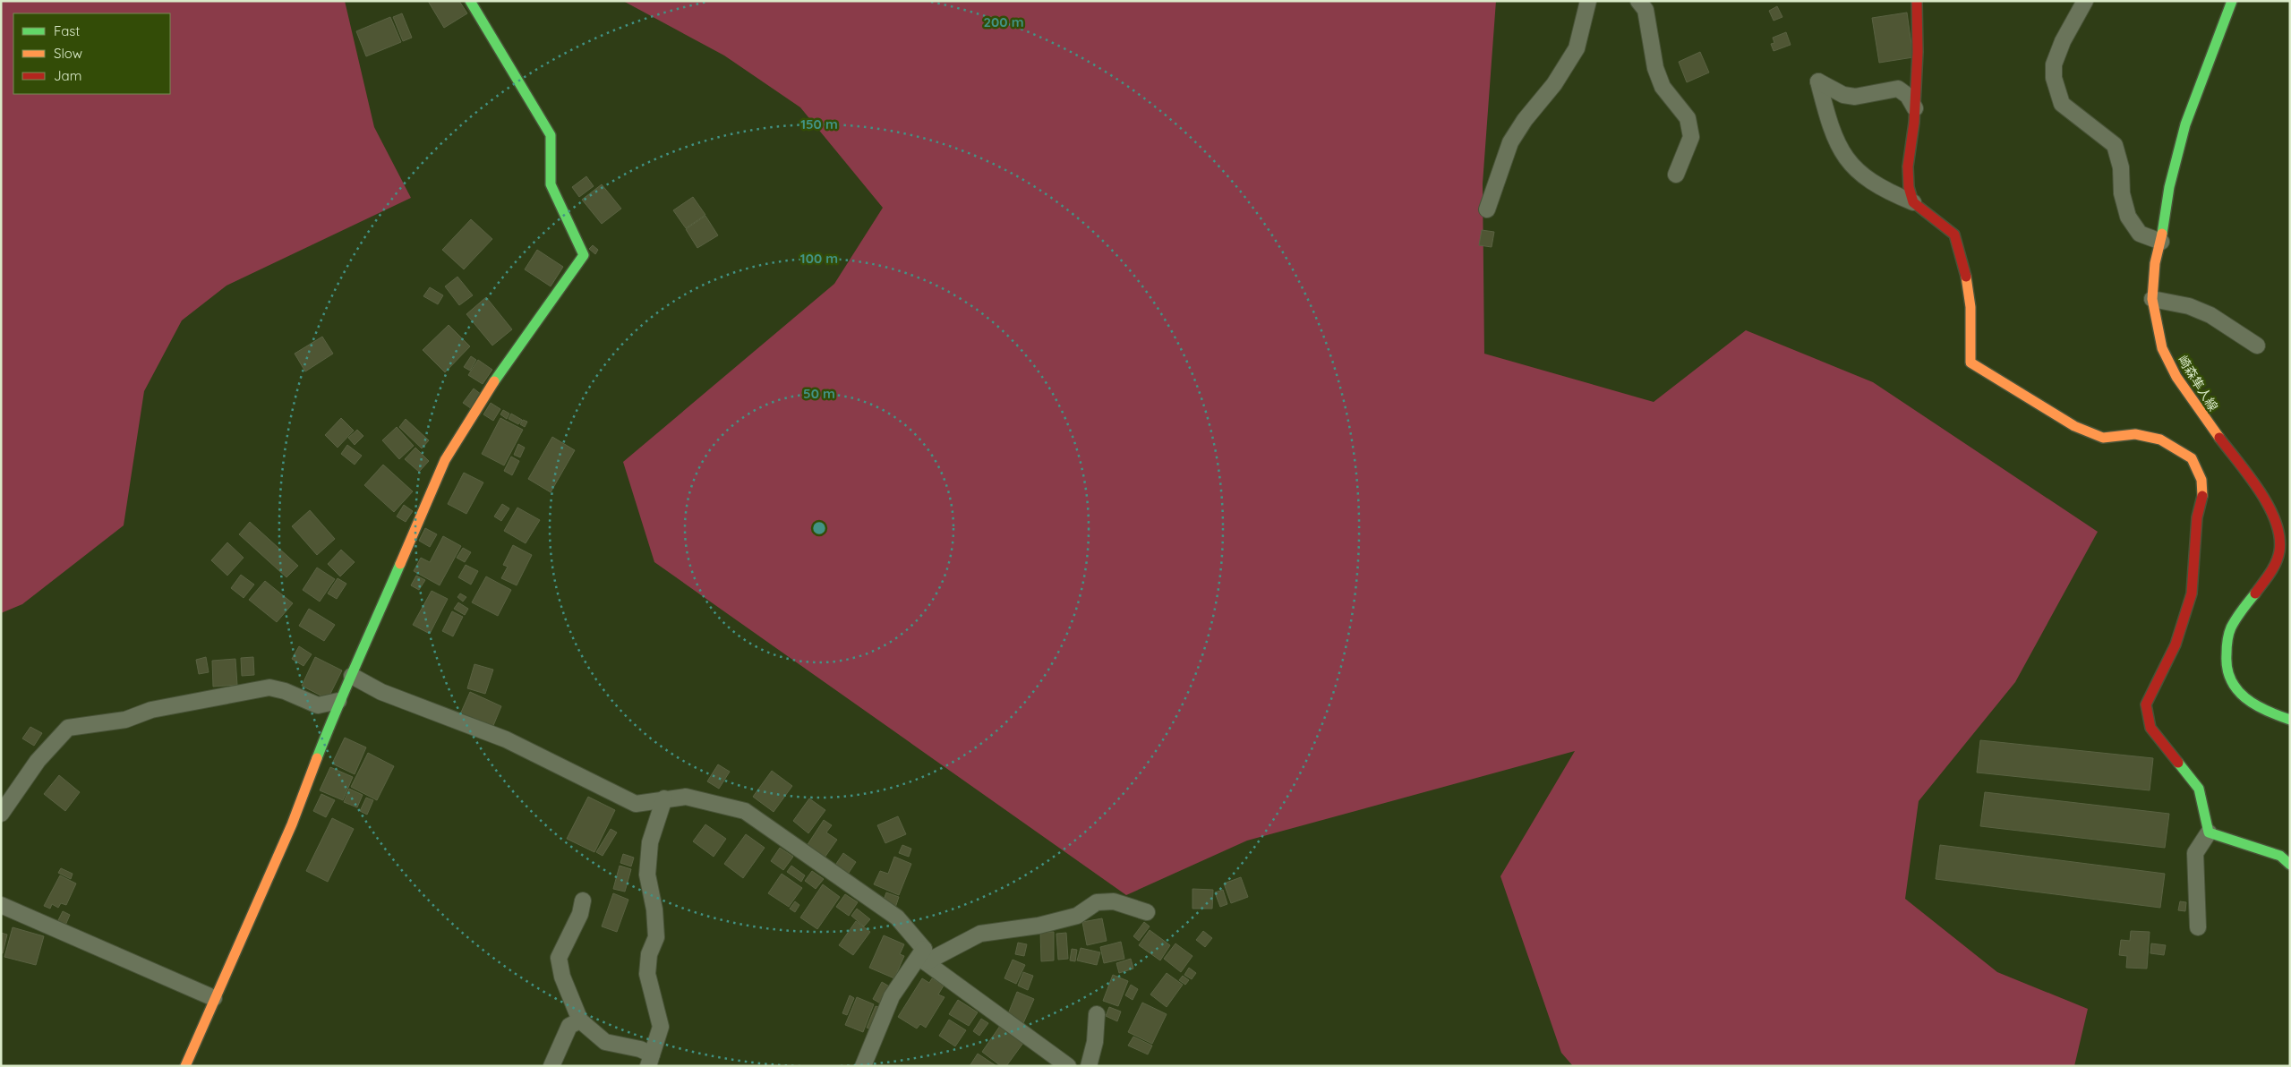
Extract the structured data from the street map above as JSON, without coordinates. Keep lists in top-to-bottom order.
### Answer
{
  "streets": {
    "street": ["崎森隼人線"]
  },
  "legend": ["Fast", "Slow", "Jam"],
  "rings": [
    "200 m",
    "150 m",
    "100 m",
    "50 m"
  ]
}
